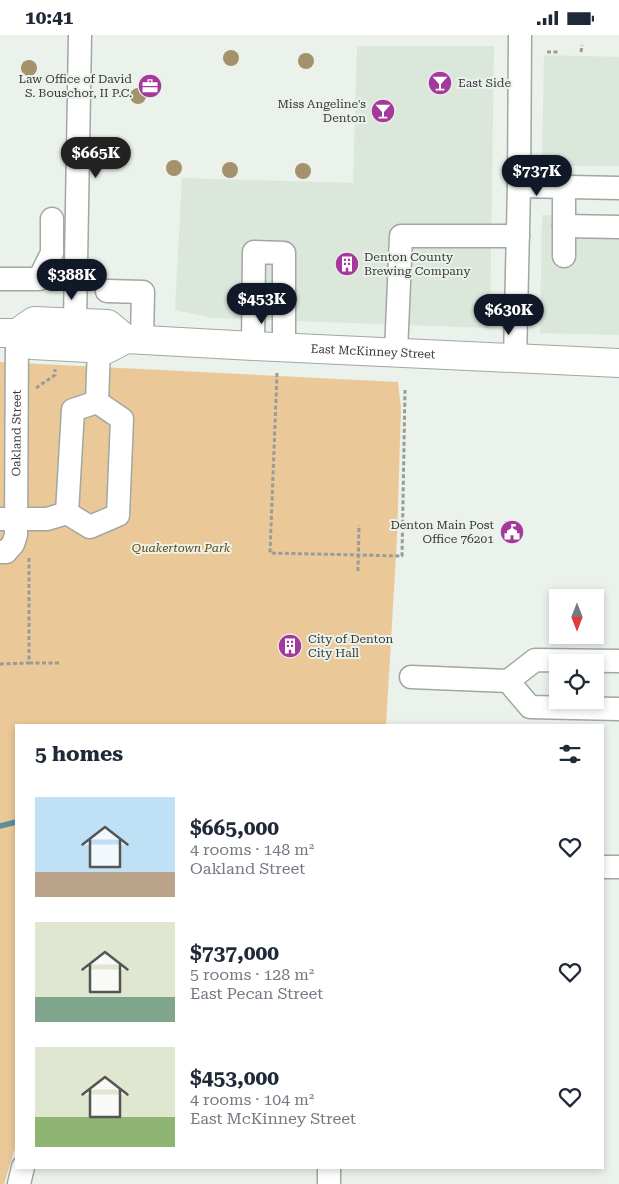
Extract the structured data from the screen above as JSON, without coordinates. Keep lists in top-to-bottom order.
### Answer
{
  "streets": {
    "main road": ["East McKinney Street"],
    "street": ["Oakland Street"]
  },
  "crossings": [
    ["East McKinney Street", "Oakland Street"]
  ],
  "parks": ["Quakertown Park"],
  "places": {
    "bar": ["East Side", "Miss Angeline's Denton"],
    "office": ["Law Office of David S. Bouschor, II P.C."],
    "building": ["Denton County Brewing Company", "City of Denton City Hall"],
    "public building": ["Denton Main Post Office 76201"]
  },
  "north": "bottom",
  "page": {
    "status": "10:41",
    "price": [
      "$665K",
      "$737K",
      "$388K",
      "$453K",
      "$630K"
    ],
    "heading": "5 homes",
    "list": [
      {
        "name": "$665,000",
        "note": "4 rooms · 148 m² · Oakland Street"
      },
      {
        "name": "$737,000",
        "note": "5 rooms · 128 m² · East Pecan Street"
      },
      {
        "name": "$453,000",
        "note": "4 rooms · 104 m² · East McKinney Street"
      }
    ]
  }
}
